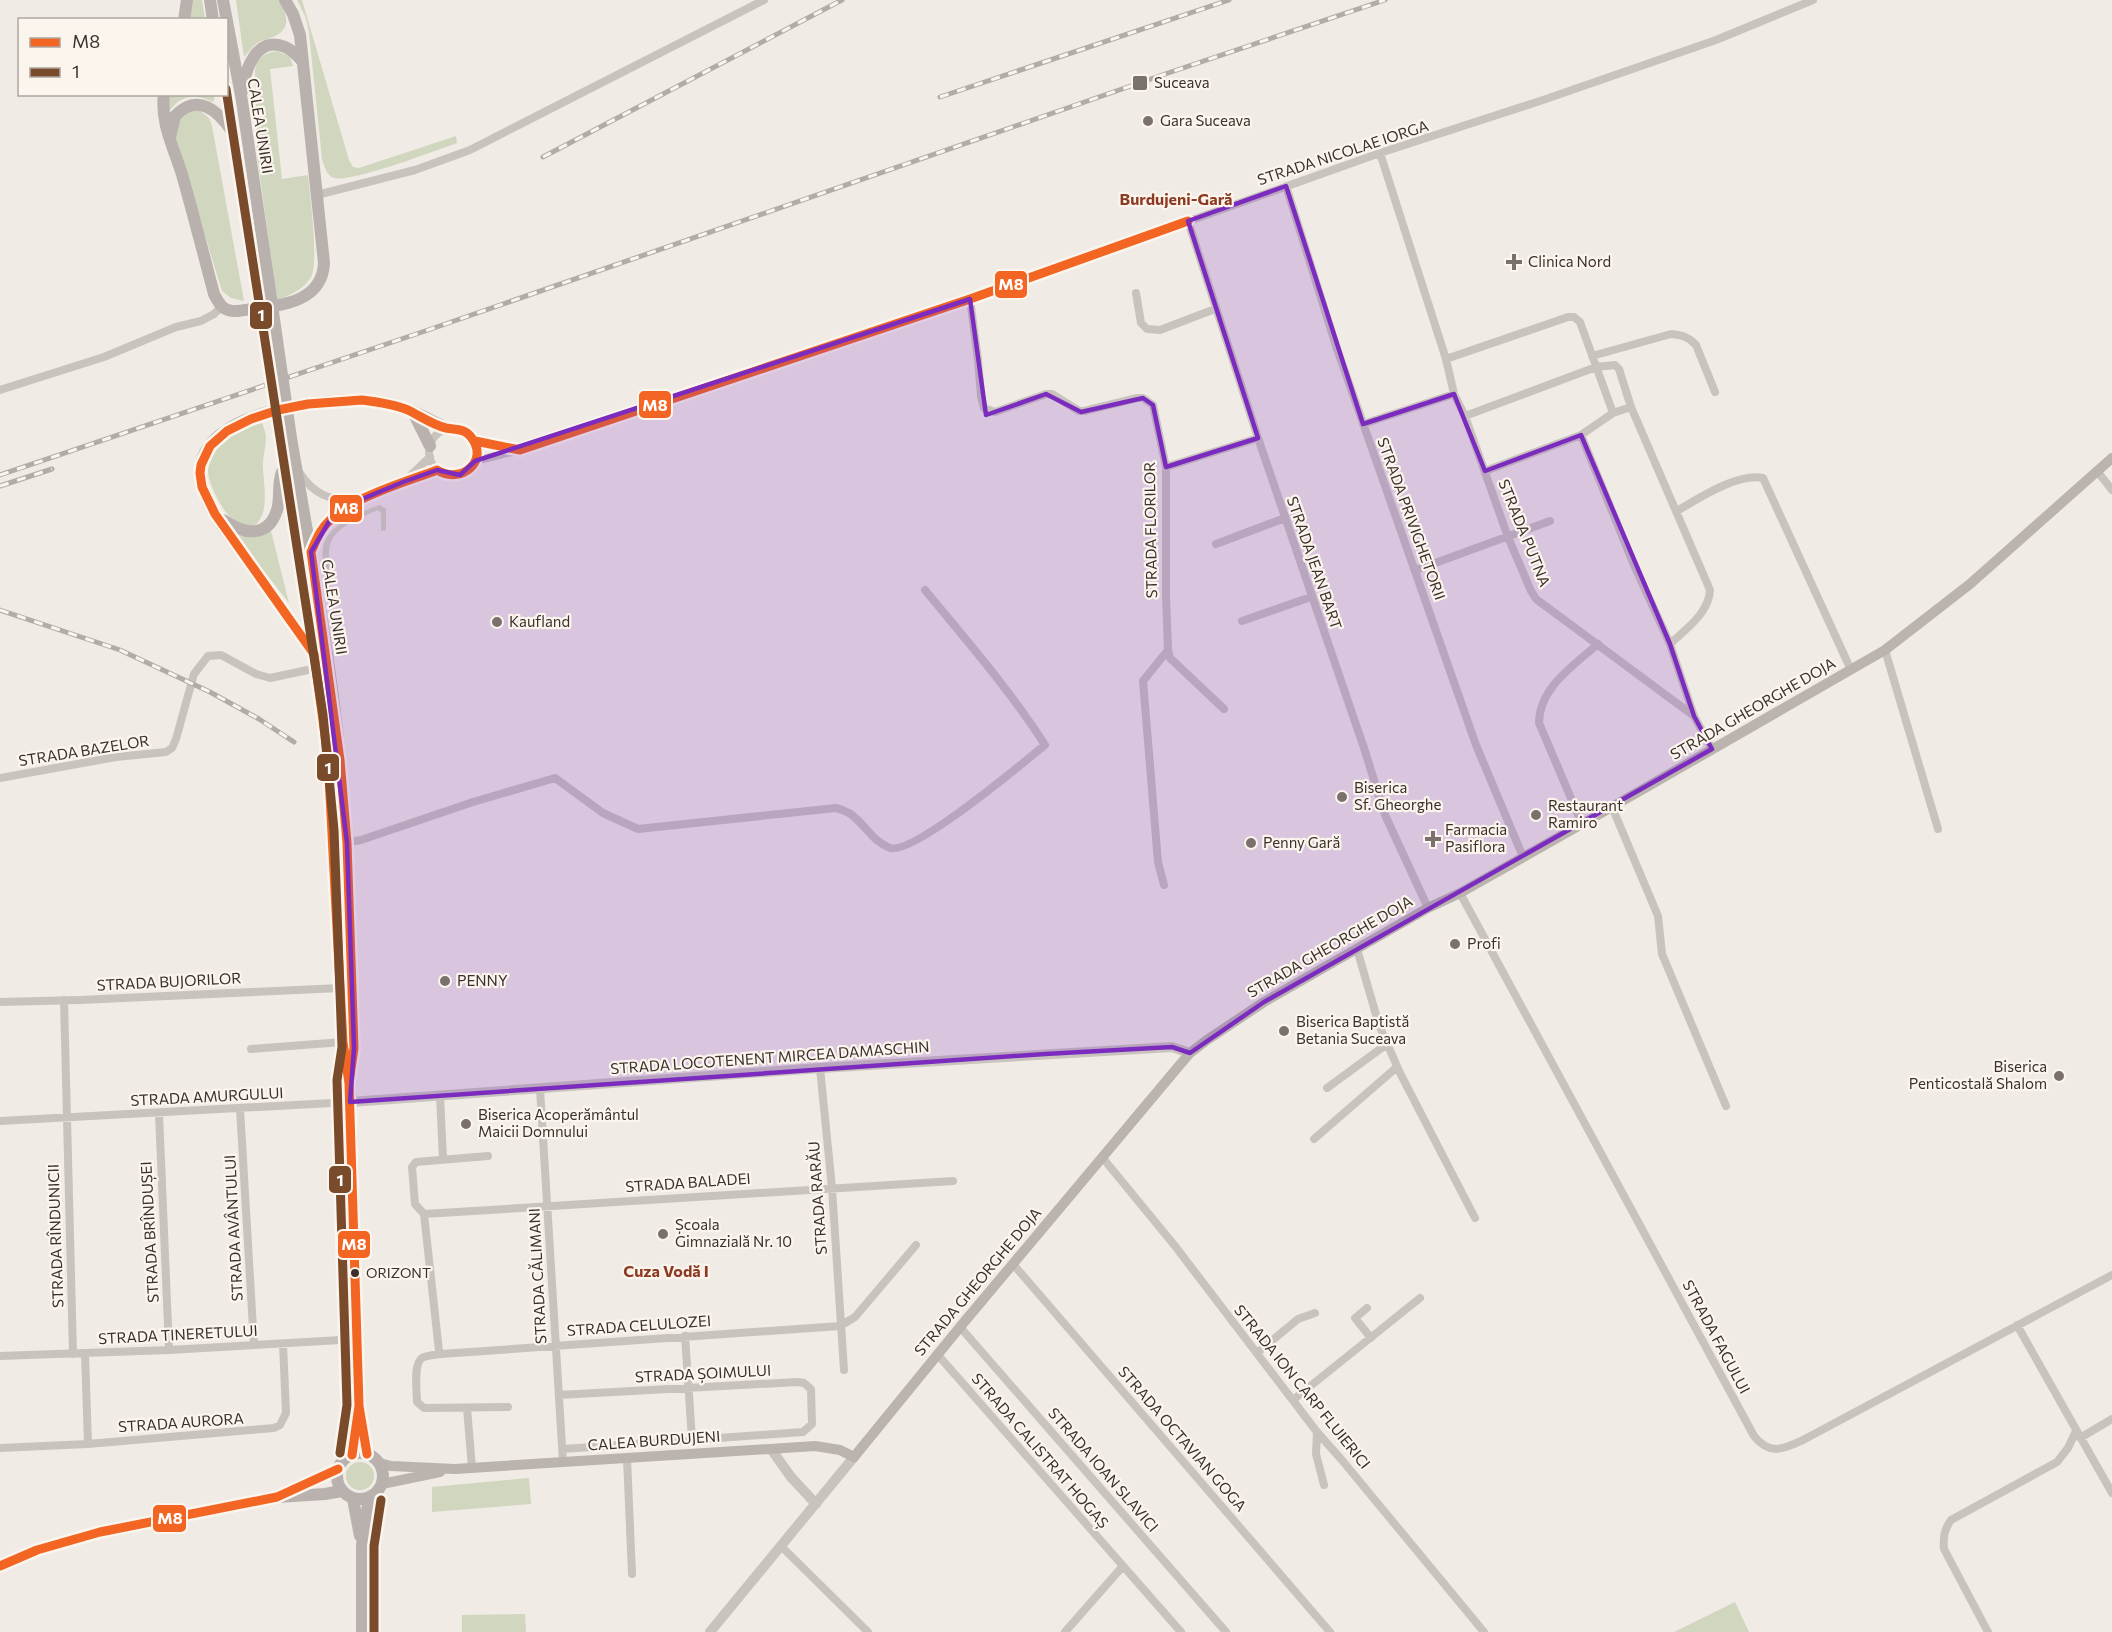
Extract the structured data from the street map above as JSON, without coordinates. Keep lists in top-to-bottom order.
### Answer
{
  "streets": {
    "main road": ["CALEA UNIRII", "STRADA GHEORGHE DOJA", "CALEA BURDUJENI"],
    "street": [
      "STRADA NICOLAE IORGA",
      "STRADA PRIVIGHETORII",
      "STRADA FLORILOR",
      "STRADA PUTNA",
      "STRADA JEAN BART",
      "STRADA BAZELOR",
      "STRADA BUJORILOR",
      "STRADA LOCOTENENT MIRCEA DAMASCHIN",
      "STRADA AMURGULUI",
      "STRADA BALADEI",
      "STRADA RARĂU",
      "STRADA AVÂNTULUI",
      "STRADA BRÎNDUȘEI",
      "STRADA RÎNDUNICII",
      "STRADA CĂLIMANI",
      "STRADA CELULOZEI",
      "STRADA TINERETULUI",
      "STRADA FAGULUI",
      "STRADA ȘOIMULUI",
      "STRADA ION CARP FLUIERICI",
      "STRADA AURORA",
      "STRADA OCTAVIAN GOGA",
      "STRADA CALISTRAT HOGAȘ",
      "STRADA IOAN SLAVICI"
    ]
  },
  "crossings": [
    ["CALEA UNIRII", "STRADA NICOLAE IORGA"],
    ["CALEA UNIRII", "STRADA BAZELOR"],
    ["CALEA UNIRII", "STRADA BUJORILOR"],
    ["CALEA UNIRII", "STRADA LOCOTENENT MIRCEA DAMASCHIN"],
    ["CALEA UNIRII", "STRADA AMURGULUI"],
    ["CALEA UNIRII", "STRADA TINERETULUI"],
    ["CALEA UNIRII", "CALEA BURDUJENI"],
    ["STRADA NICOLAE IORGA", "STRADA PRIVIGHETORII"],
    ["STRADA NICOLAE IORGA", "STRADA FLORILOR"],
    ["STRADA NICOLAE IORGA", "STRADA PUTNA"],
    ["STRADA NICOLAE IORGA", "STRADA JEAN BART"],
    ["STRADA PRIVIGHETORII", "STRADA GHEORGHE DOJA"],
    ["STRADA PUTNA", "STRADA GHEORGHE DOJA"],
    ["STRADA JEAN BART", "STRADA GHEORGHE DOJA"],
    ["STRADA GHEORGHE DOJA", "STRADA LOCOTENENT MIRCEA DAMASCHIN"],
    ["STRADA GHEORGHE DOJA", "STRADA FAGULUI"],
    ["STRADA GHEORGHE DOJA", "STRADA ION CARP FLUIERICI"],
    ["STRADA GHEORGHE DOJA", "STRADA OCTAVIAN GOGA"],
    ["STRADA GHEORGHE DOJA", "CALEA BURDUJENI"],
    ["STRADA GHEORGHE DOJA", "STRADA CALISTRAT HOGAȘ"],
    ["STRADA GHEORGHE DOJA", "STRADA IOAN SLAVICI"],
    ["STRADA LOCOTENENT MIRCEA DAMASCHIN", "STRADA AMURGULUI"],
    ["STRADA LOCOTENENT MIRCEA DAMASCHIN", "STRADA RARĂU"],
    ["STRADA LOCOTENENT MIRCEA DAMASCHIN", "STRADA CĂLIMANI"],
    ["STRADA AMURGULUI", "STRADA AVÂNTULUI"],
    ["STRADA AMURGULUI", "STRADA BRÎNDUȘEI"],
    ["STRADA AMURGULUI", "STRADA RÎNDUNICII"],
    ["STRADA BALADEI", "STRADA RARĂU"],
    ["STRADA BALADEI", "STRADA CĂLIMANI"],
    ["STRADA RARĂU", "STRADA CELULOZEI"],
    ["STRADA AVÂNTULUI", "STRADA TINERETULUI"],
    ["STRADA BRÎNDUȘEI", "STRADA TINERETULUI"],
    ["STRADA RÎNDUNICII", "STRADA TINERETULUI"],
    ["STRADA CĂLIMANI", "STRADA CELULOZEI"],
    ["STRADA CĂLIMANI", "STRADA ȘOIMULUI"],
    ["STRADA CĂLIMANI", "CALEA BURDUJENI"],
    ["STRADA TINERETULUI", "STRADA AURORA"]
  ],
  "districts": ["Burdujeni-Gară", "Cuza Vodă I"],
  "places": {
    "transit": ["Suceava"],
    "other": [
      "Gara Suceava",
      "Kaufland",
      "Biserica Sf. Gheorghe",
      "Restaurant Ramiro",
      "Penny Gară",
      "Profi",
      "PENNY",
      "Biserica Baptistă Betania Suceava",
      "Biserica Penticostală Shalom",
      "Biserica Acoperământul Maicii Domnului",
      "Școala Gimnazială Nr. 10",
      "ORIZONT"
    ],
    "health": ["Clinica Nord", "Farmacia Pasiflora"]
  },
  "lines": ["transit line 1", "transit line M8"],
  "legend": ["M8", "1"]
}
